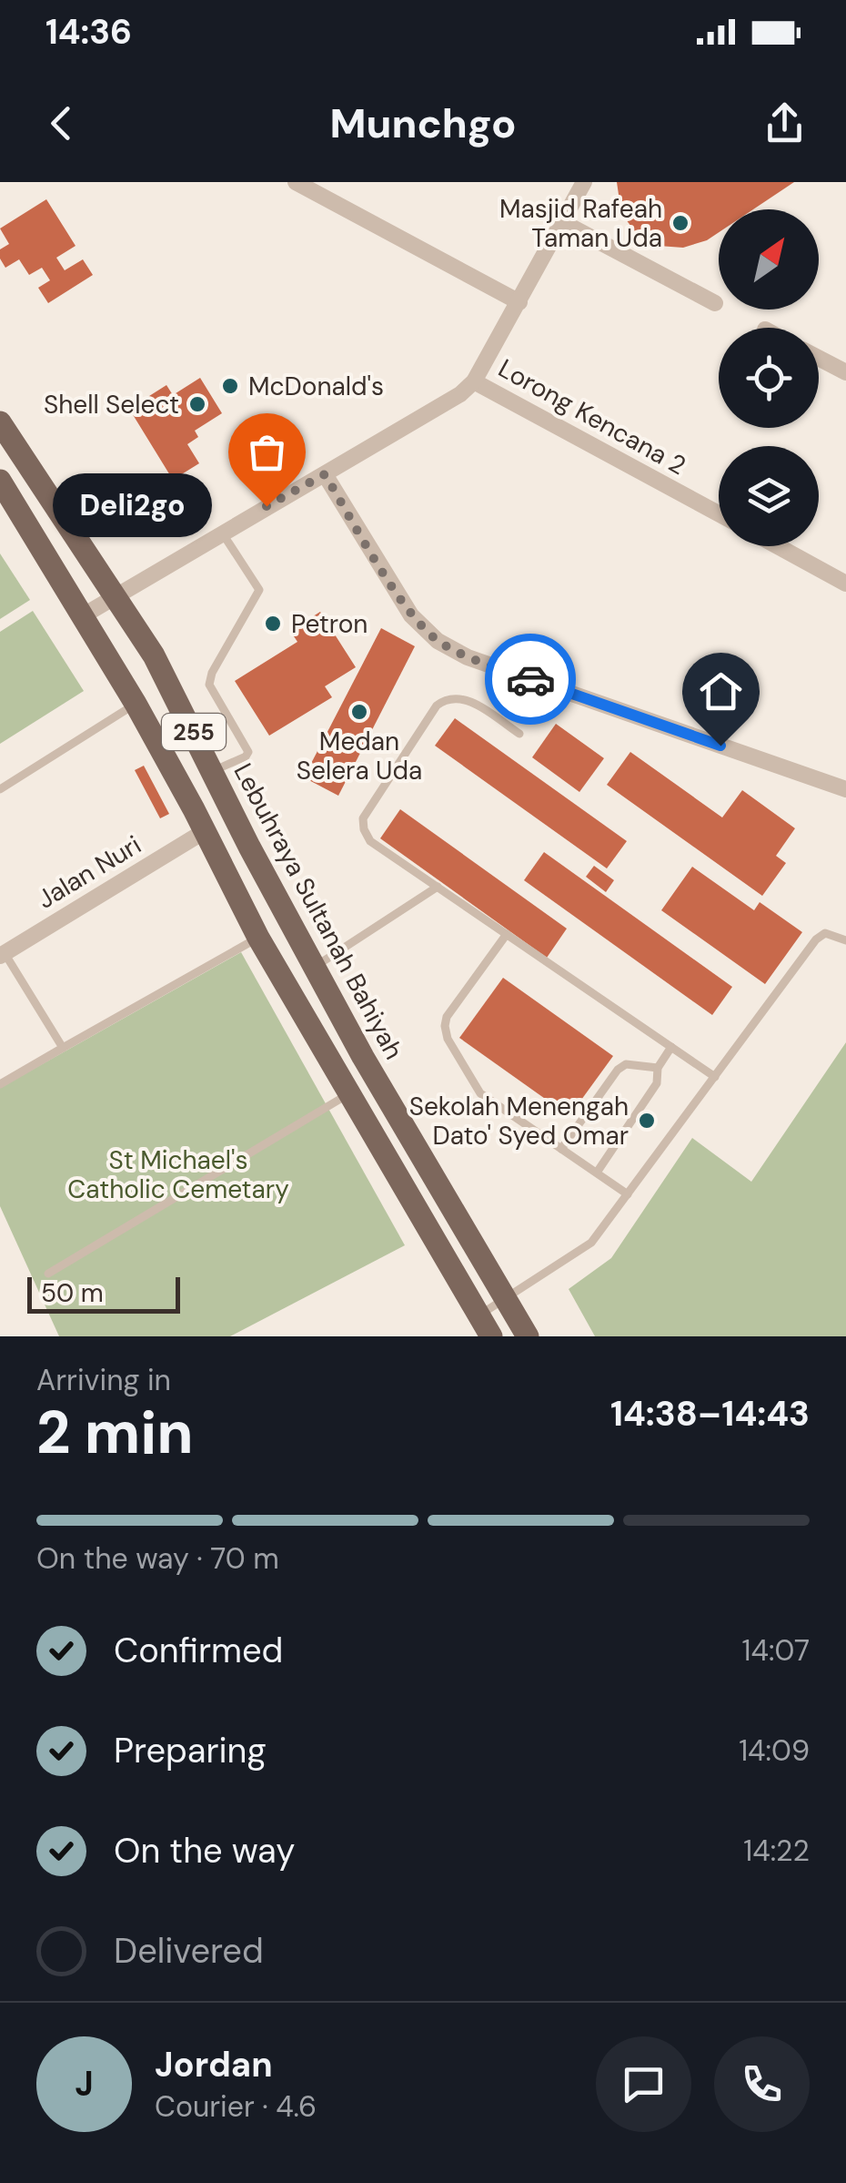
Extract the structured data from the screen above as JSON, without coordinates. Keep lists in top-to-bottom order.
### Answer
{
  "streets": {
    "main road": ["255", "Lebuhraya Sultanah Bahiyah"],
    "street": ["Lorong Kencana 2", "Jalan Nuri"]
  },
  "crossings": [
    ["255", "Jalan Nuri"]
  ],
  "parks": ["St Michael's Catholic Cemetary"],
  "places": [
    "Masjid Rafeah Taman Uda",
    "McDonald's",
    "Shell Select",
    "Deli2go",
    "Petron",
    "Medan Selera Uda",
    "Sekolah Menengah Dato' Syed Omar"
  ],
  "scale_bar": "50 m",
  "north": "top right",
  "page": {
    "status": "14:36",
    "header": "Munchgo",
    "bubble": "Deli2go",
    "scale": "50 m",
    "heading": ["2 min", "Arriving in", "14:38–14:43"],
    "panel": ["Jordan", "Courier · 4.6"],
    "bar": "On the way · 70 m",
    "list": [
      ["Confirmed", "14:07"],
      ["Preparing", "14:09"],
      ["On the way", "14:22"],
      "Delivered"
    ],
    "round": "J"
  }
}
